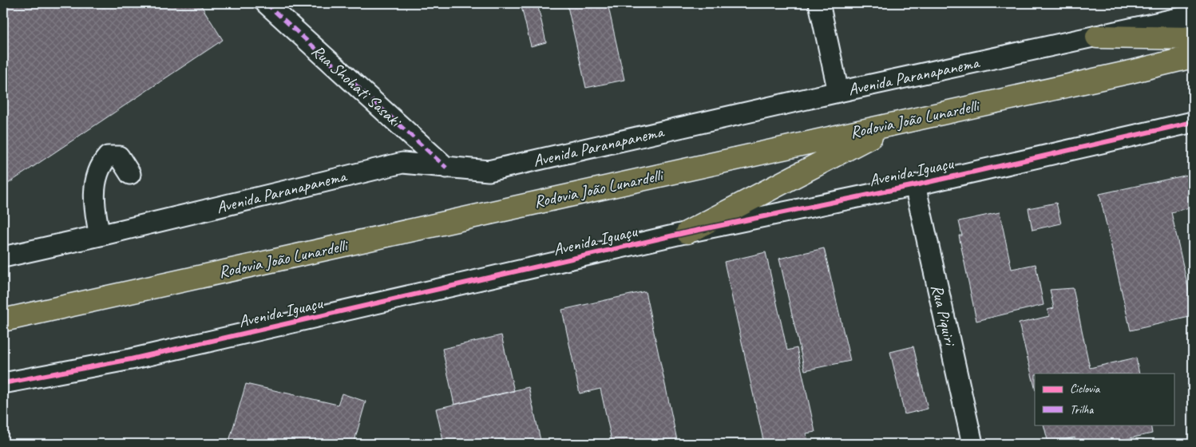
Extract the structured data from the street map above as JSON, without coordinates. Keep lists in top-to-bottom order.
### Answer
{
  "streets": {
    "highway": ["Rodovia João Lunardelli"],
    "street": [
      "Avenida Paranapanema",
      "Rua Shohati Sasaki",
      "Avenida Iguaçu",
      "Rua Piquiri"
    ]
  },
  "crossings": [
    ["Avenida Paranapanema", "Rua Shohati Sasaki"],
    ["Avenida Iguaçu", "Rua Piquiri"]
  ],
  "legend": ["Ciclovia", "Trilha"]
}
